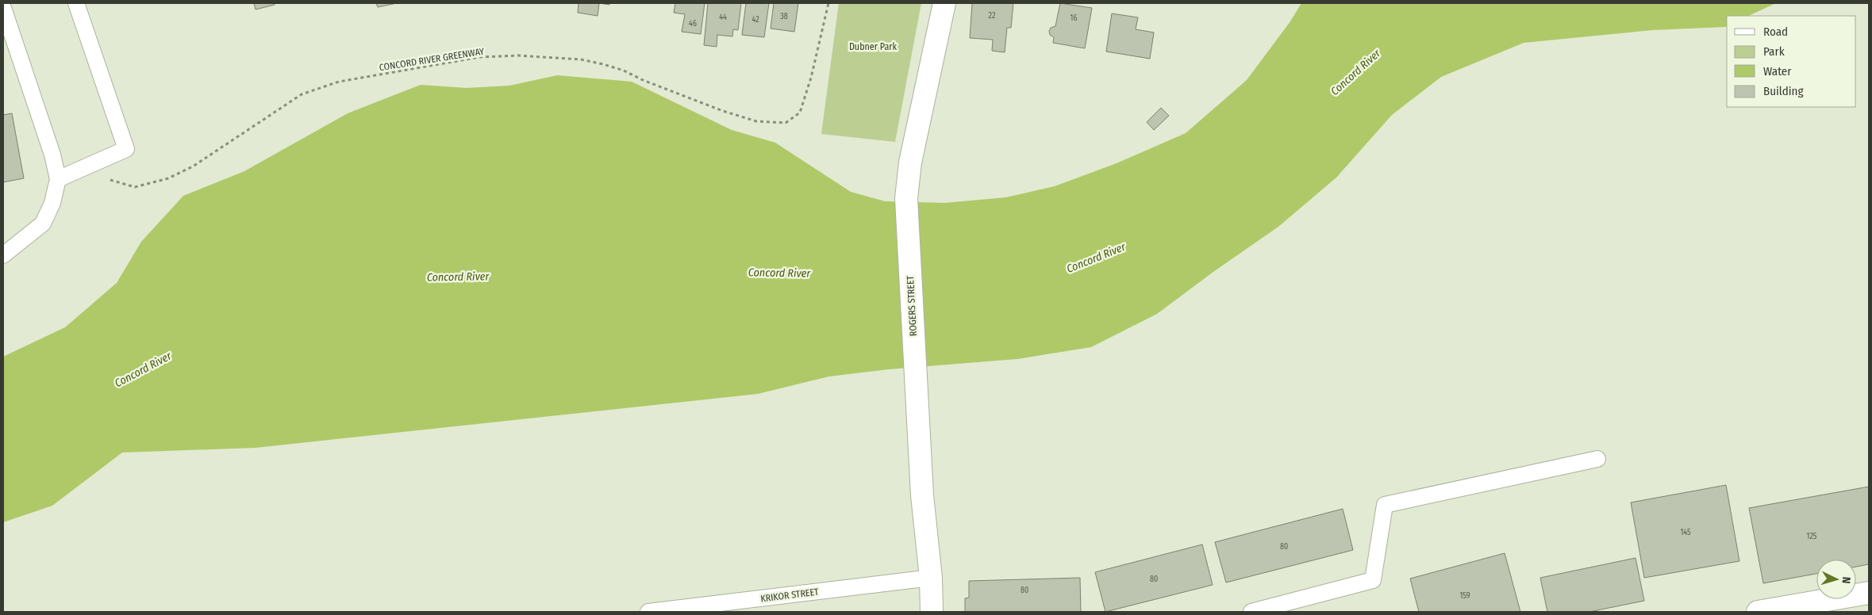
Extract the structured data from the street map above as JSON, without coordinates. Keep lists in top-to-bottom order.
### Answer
{
  "streets": {
    "street": ["ROGERS STREET"],
    "lane": ["KRIKOR STREET"],
    "path": ["CONCORD RIVER GREENWAY"]
  },
  "crossings": [
    ["ROGERS STREET", "KRIKOR STREET"]
  ],
  "water": ["Concord River"],
  "parks": ["Dubner Park"],
  "house_numbers": [
    "22",
    "38",
    "44",
    "16",
    "42",
    "46",
    "145",
    "125",
    "80",
    "80",
    "80",
    "159"
  ],
  "legend": [
    "Road",
    "Park",
    "Water",
    "Building"
  ],
  "north": "right"
}
